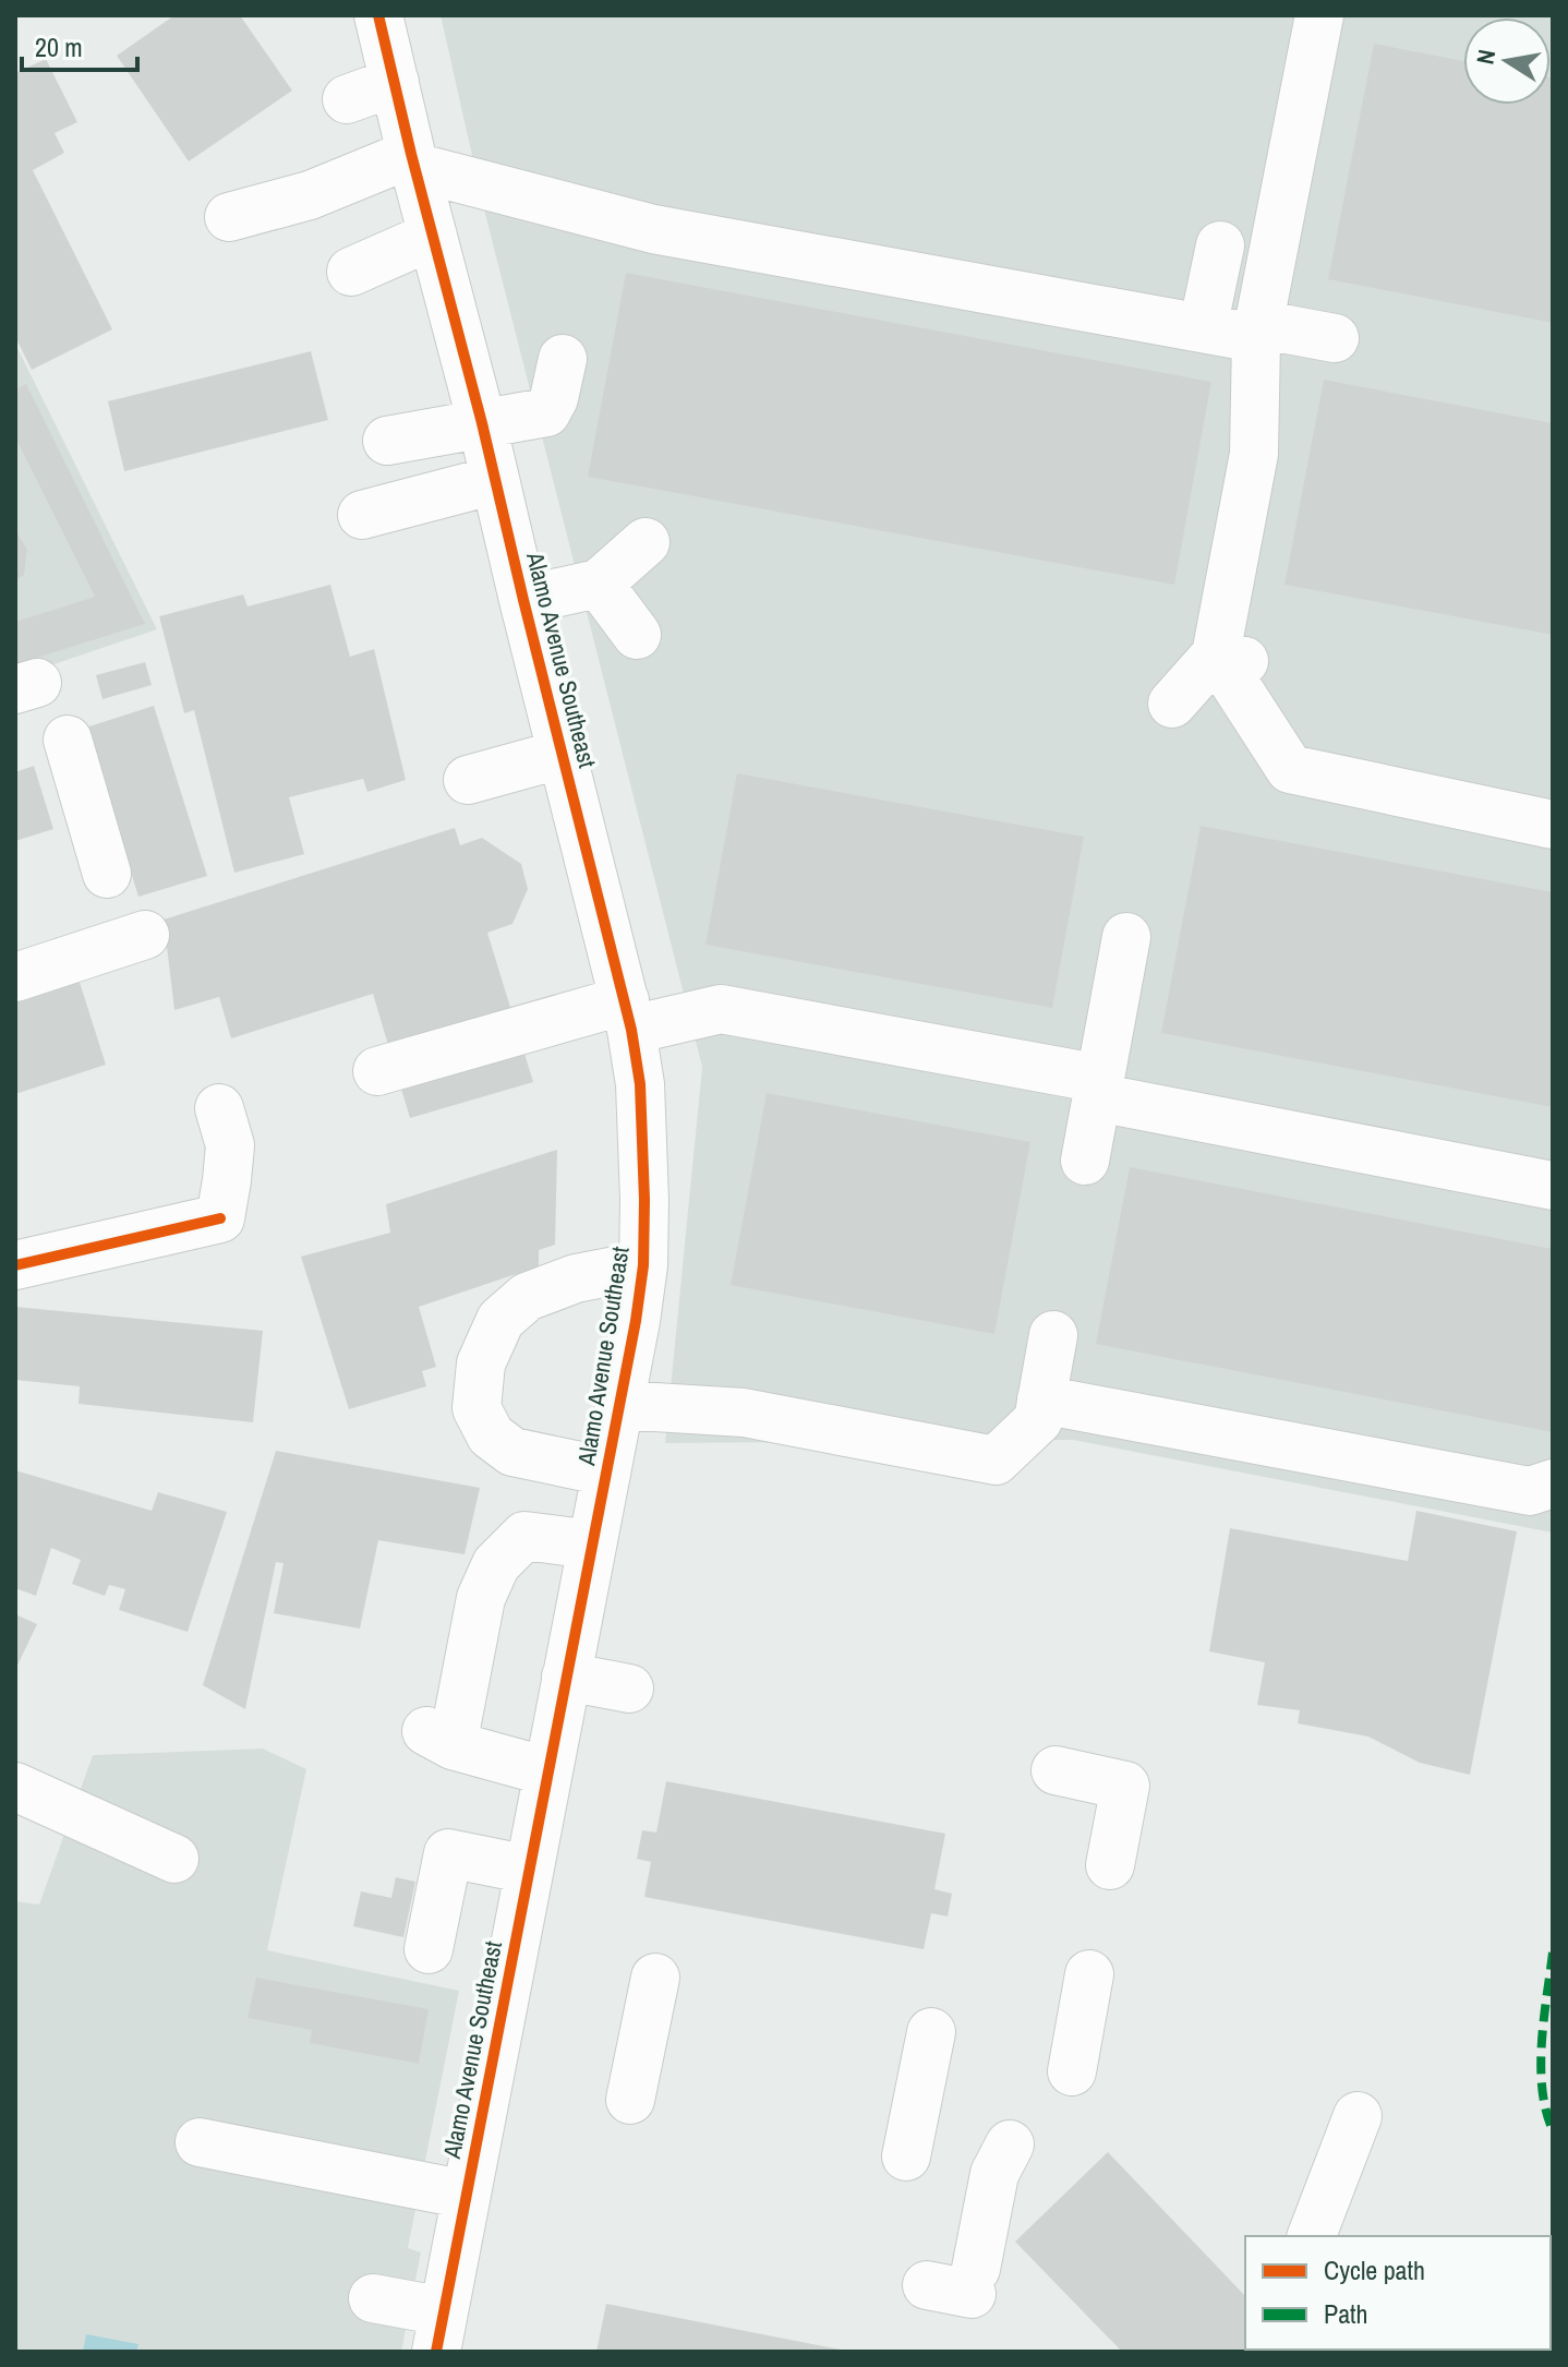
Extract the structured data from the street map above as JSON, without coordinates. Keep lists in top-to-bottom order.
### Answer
{
  "streets": {
    "street": ["Alamo Avenue Southeast"]
  },
  "legend": ["Cycle path", "Path"],
  "scale_bar": "20 m",
  "north": "left"
}
